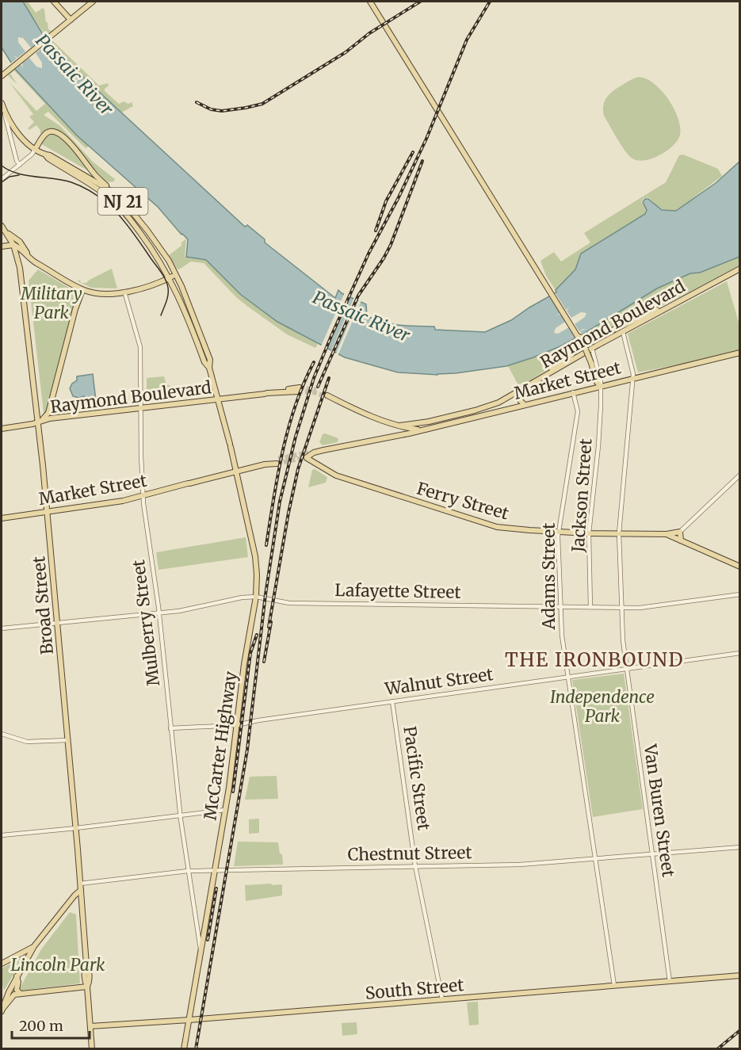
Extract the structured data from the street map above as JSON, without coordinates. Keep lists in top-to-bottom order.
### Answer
{
  "streets": {
    "main road": [
      "NJ 21",
      "Raymond Boulevard",
      "Market Street",
      "Jackson Street",
      "Ferry Street",
      "Broad Street",
      "McCarter Highway",
      "South Street"
    ],
    "street": [
      "Adams Street",
      "Lafayette Street",
      "Mulberry Street",
      "Walnut Street",
      "Pacific Street",
      "Van Buren Street",
      "Chestnut Street"
    ]
  },
  "crossings": [
    ["Raymond Boulevard", "Market Street"],
    ["Raymond Boulevard", "Jackson Street"],
    ["Raymond Boulevard", "Broad Street"],
    ["Raymond Boulevard", "Mulberry Street"],
    ["Raymond Boulevard", "McCarter Highway"],
    ["Raymond Boulevard", "Van Buren Street"],
    ["Market Street", "Jackson Street"],
    ["Market Street", "Ferry Street"],
    ["Market Street", "Adams Street"],
    ["Market Street", "Broad Street"],
    ["Market Street", "Mulberry Street"],
    ["Market Street", "McCarter Highway"],
    ["Market Street", "Van Buren Street"],
    ["Jackson Street", "Ferry Street"],
    ["Jackson Street", "Lafayette Street"],
    ["Ferry Street", "Adams Street"],
    ["Ferry Street", "Van Buren Street"],
    ["Adams Street", "Lafayette Street"],
    ["Adams Street", "Walnut Street"],
    ["Adams Street", "Chestnut Street"],
    ["Adams Street", "South Street"],
    ["Lafayette Street", "Broad Street"],
    ["Lafayette Street", "Mulberry Street"],
    ["Lafayette Street", "McCarter Highway"],
    ["Lafayette Street", "Van Buren Street"],
    ["Broad Street", "Chestnut Street"],
    ["Broad Street", "South Street"],
    ["Mulberry Street", "Walnut Street"],
    ["Mulberry Street", "McCarter Highway"],
    ["Mulberry Street", "Chestnut Street"],
    ["Walnut Street", "McCarter Highway"],
    ["Walnut Street", "Pacific Street"],
    ["Walnut Street", "Van Buren Street"],
    ["McCarter Highway", "Chestnut Street"],
    ["McCarter Highway", "South Street"],
    ["Pacific Street", "Chestnut Street"],
    ["Pacific Street", "South Street"],
    ["Van Buren Street", "Chestnut Street"],
    ["Van Buren Street", "South Street"]
  ],
  "districts": ["THE IRONBOUND"],
  "water": ["Passaic River"],
  "parks": ["Military Park", "Independence Park", "Lincoln Park"],
  "scale_bar": "200 m"
}
